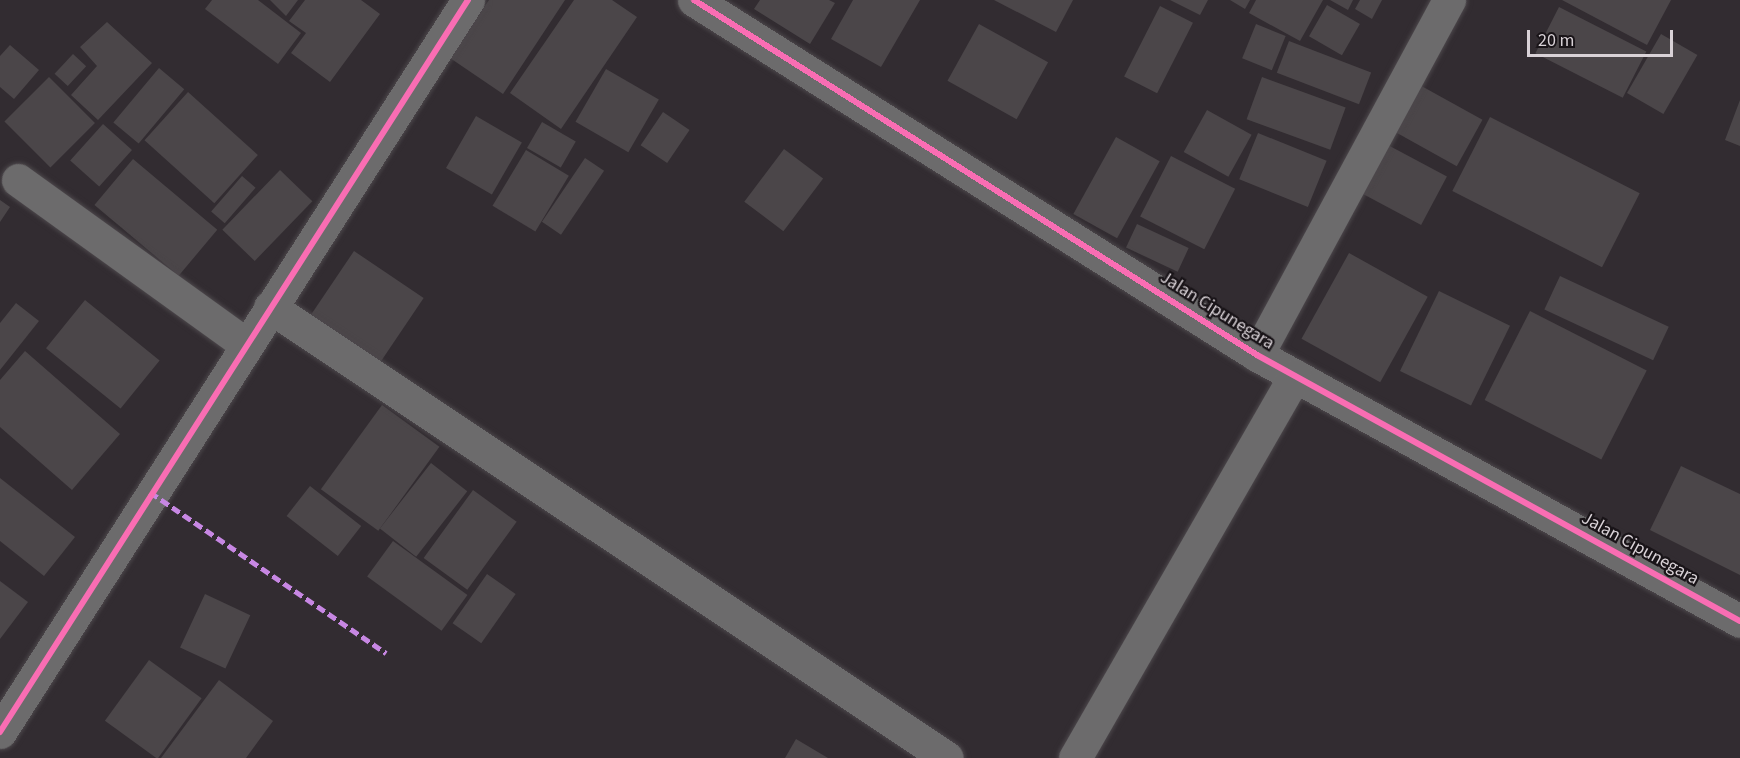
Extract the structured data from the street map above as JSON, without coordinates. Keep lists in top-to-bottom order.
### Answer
{
  "streets": {
    "street": ["Jalan Cipunegara"]
  },
  "scale_bar": "20 m"
}
